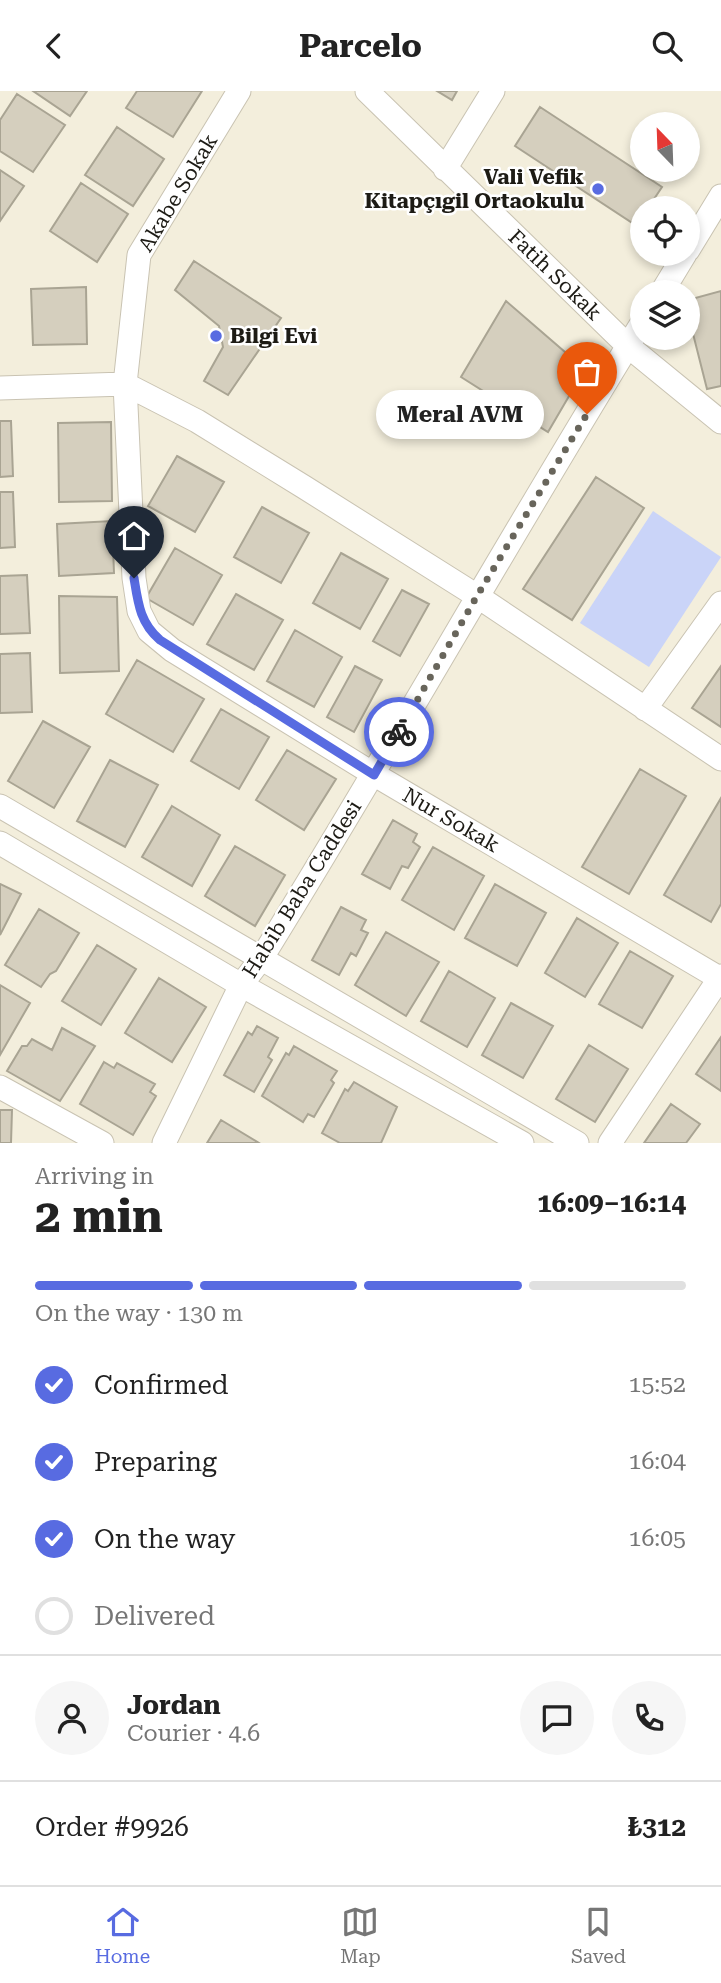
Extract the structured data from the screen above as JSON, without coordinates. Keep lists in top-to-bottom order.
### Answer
{
  "streets": {
    "street": [
      "Akabe Sokak",
      "Fatih Sokak",
      "Nur Sokak",
      "Habib Baba Caddesi"
    ]
  },
  "crossings": [
    ["Akabe Sokak", "Nur Sokak"],
    ["Fatih Sokak", "Habib Baba Caddesi"],
    ["Nur Sokak", "Habib Baba Caddesi"]
  ],
  "places": ["Vali Vefik Kitapçıgil Ortaokulu", "Bilgi Evi", "Meral AVM"],
  "north": "top left",
  "page": {
    "header": "Parcelo",
    "bubble": "Meral AVM",
    "heading": ["2 min", "Arriving in", "16:09–16:14"],
    "panel": [
      "Jordan",
      "Courier · 4.6",
      "Order #9926",
      "₺312"
    ],
    "bar": "On the way · 130 m",
    "list": [
      ["Confirmed", "15:52"],
      ["Preparing", "16:04"],
      ["On the way", "16:05"],
      "Delivered"
    ],
    "tabs": ["Home", "Map", "Saved"]
  }
}
